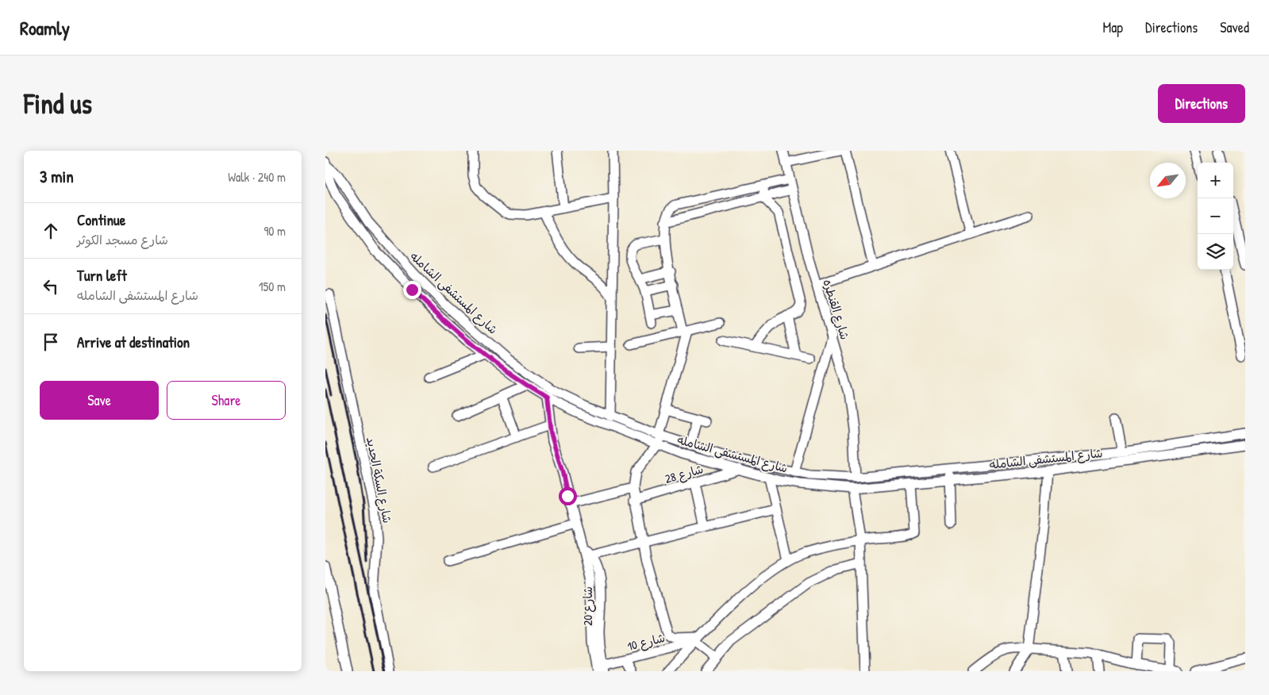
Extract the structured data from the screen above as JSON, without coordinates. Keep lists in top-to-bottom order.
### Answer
{
  "streets": {
    "street": [
      "شارع المستشفى الشامله",
      "شارع القنطره",
      "شارع 28",
      "شارع السكة الحديد",
      "شارع 20",
      "شارع 10"
    ]
  },
  "crossings": [
    ["شارع المستشفى الشامله", "شارع القنطره"],
    ["شارع المستشفى الشامله", "شارع 28"],
    ["شارع 20", "شارع 10"]
  ],
  "north": "bottom left",
  "page": {
    "header": "Roamly",
    "nav": ["Map", "Directions", "Saved"],
    "buttons": [
      "Directions",
      ["Save", "Share"]
    ],
    "title": "Find us",
    "heading": ["3 min", "Walk · 240 m"],
    "map_buttons": ["+", "−"],
    "list": [
      ["Continue", "شارع مسجد الكوثر", "90 m"],
      ["Turn left", "شارع المستشفى الشامله", "150 m"],
      "Arrive at destination"
    ]
  }
}
